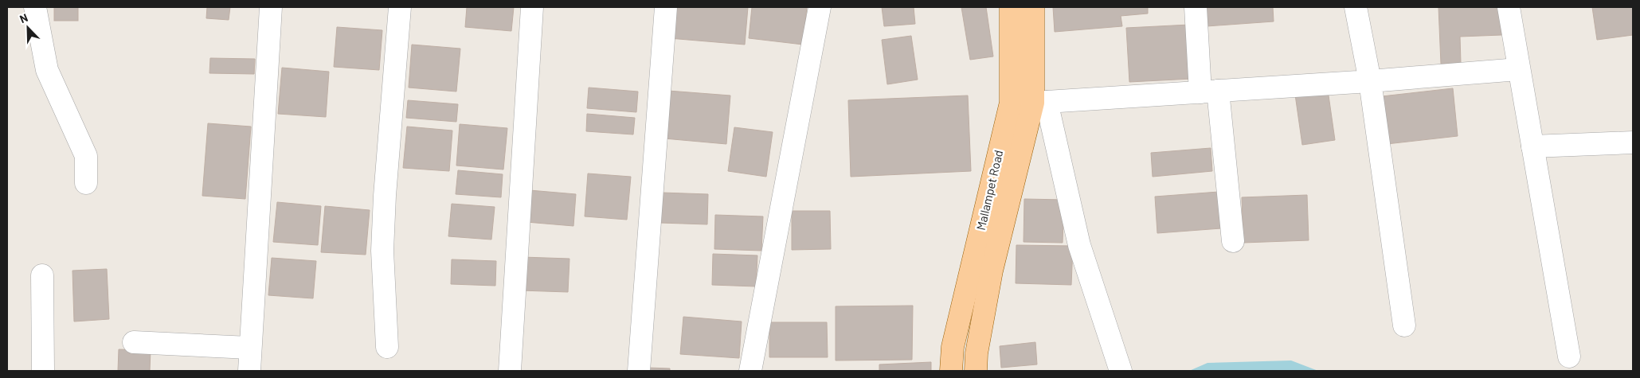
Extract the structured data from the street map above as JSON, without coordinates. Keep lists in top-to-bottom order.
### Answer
{
  "streets": {
    "main road": ["Mallampet Road"]
  },
  "north": "top left"
}
